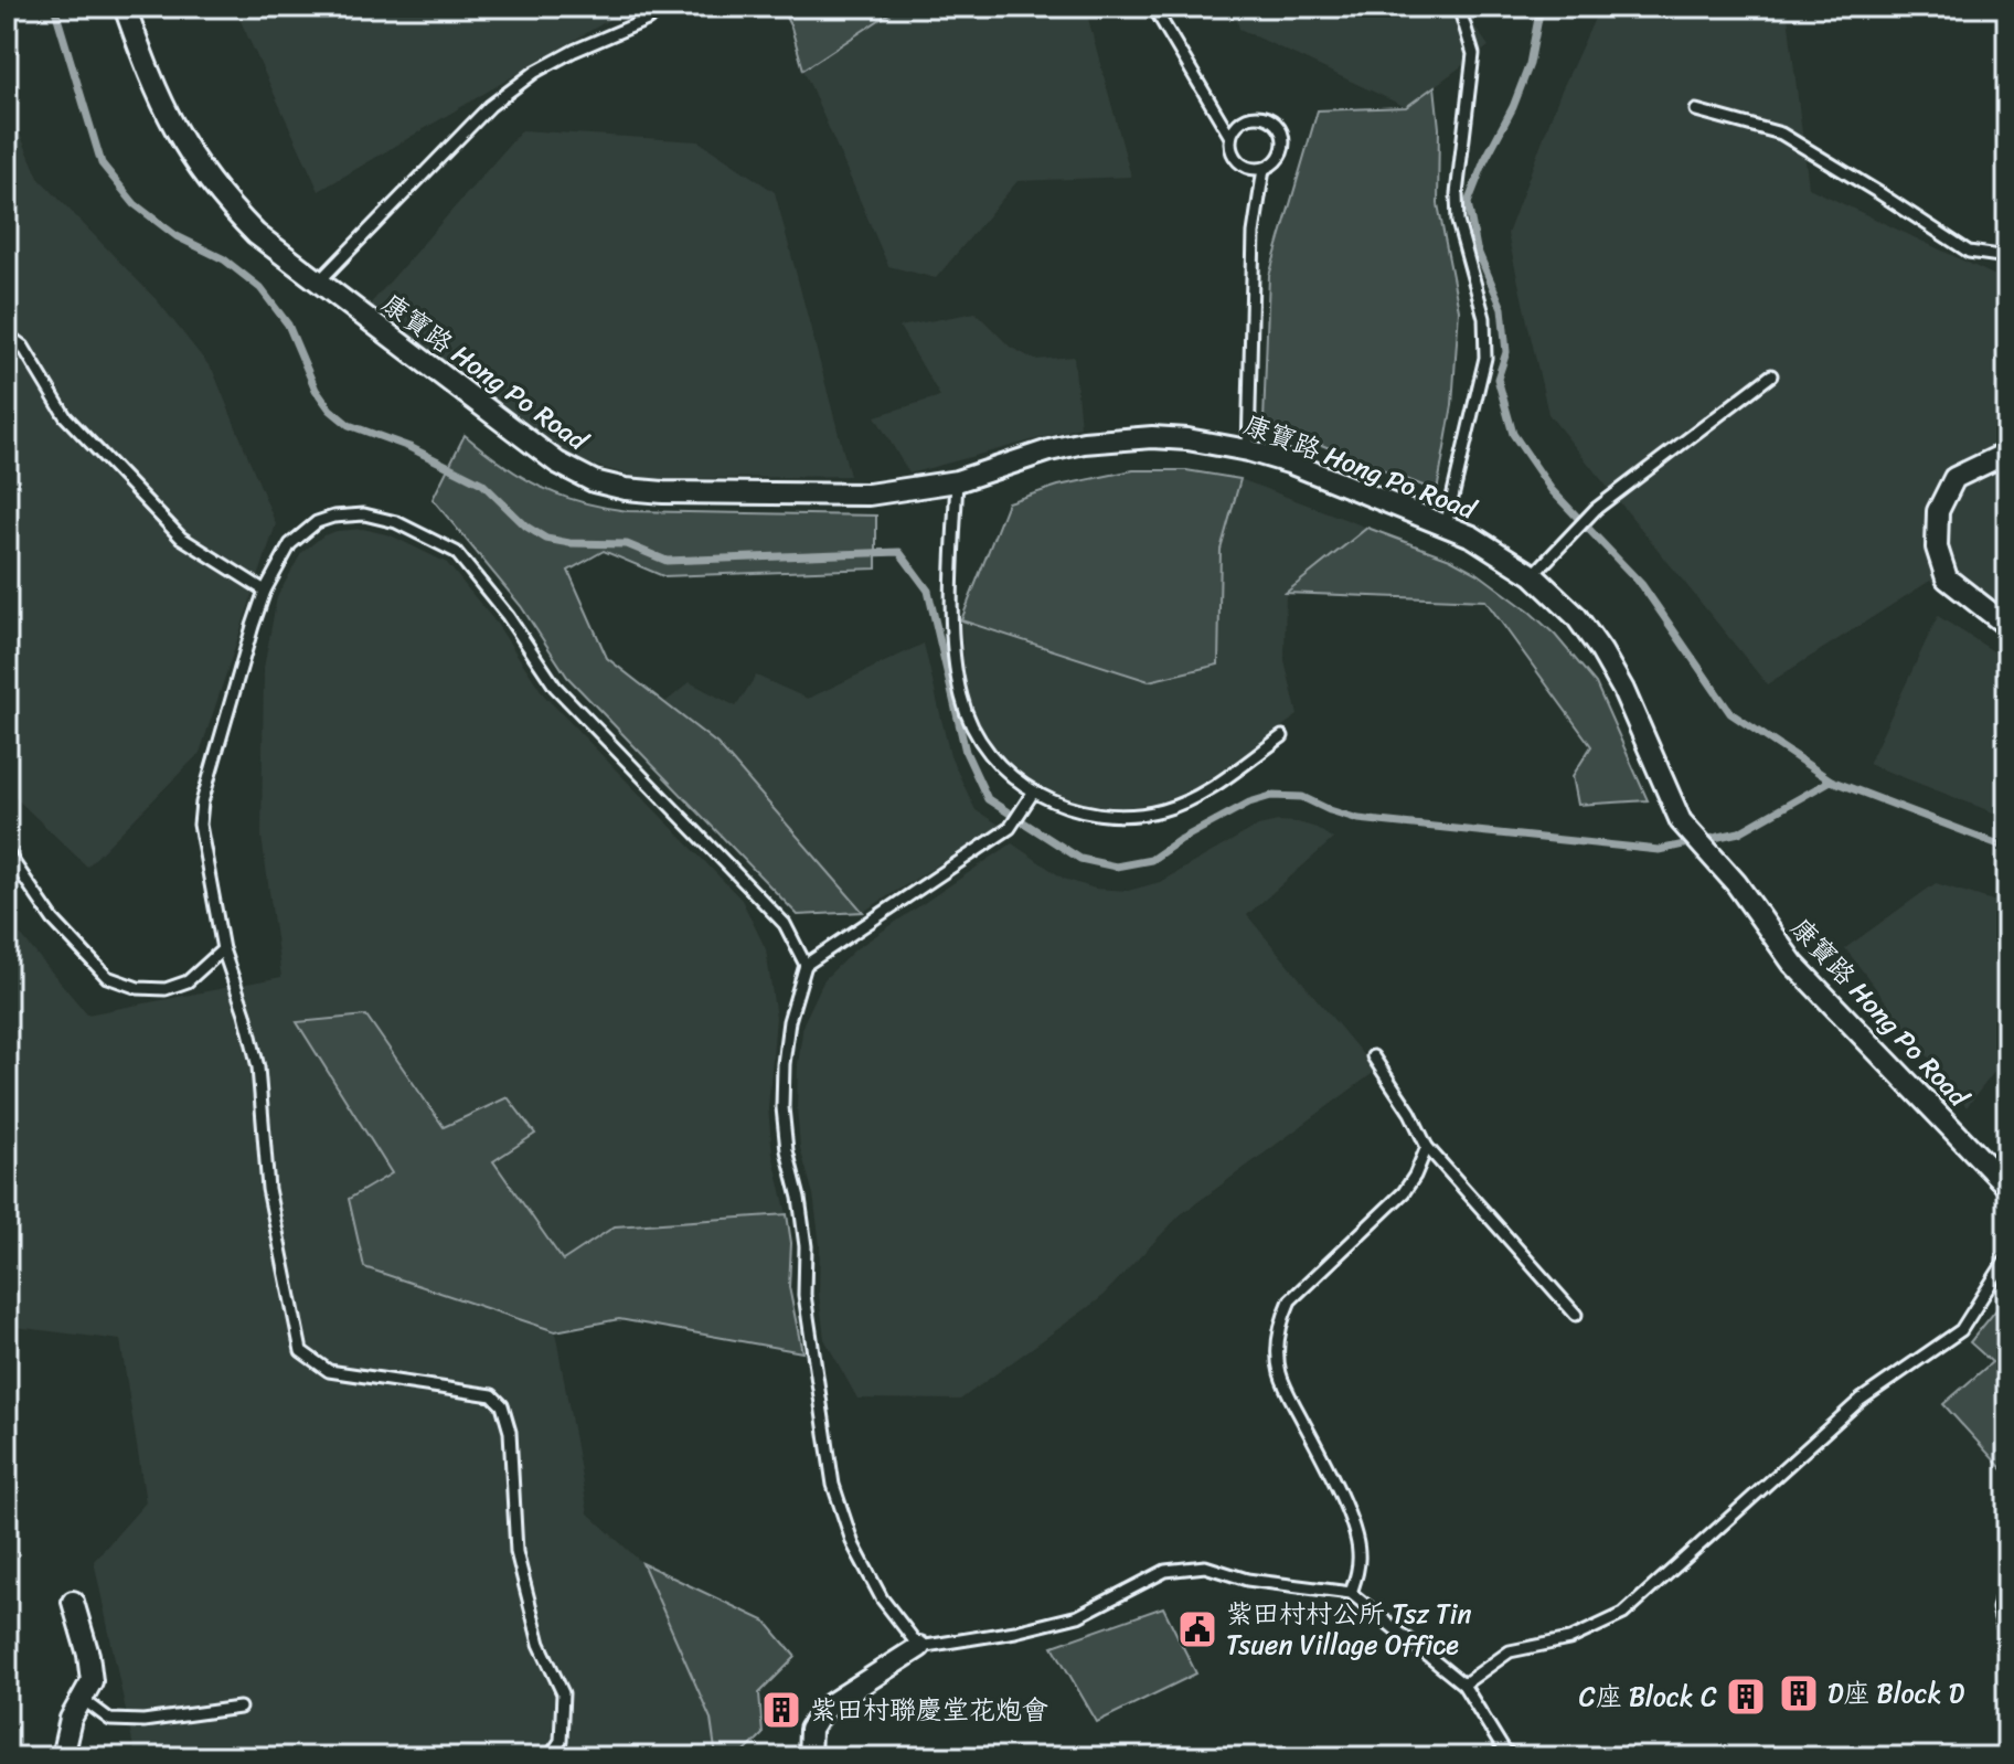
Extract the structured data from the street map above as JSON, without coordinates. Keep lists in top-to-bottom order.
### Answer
{
  "streets": {
    "street": ["康寶路 Hong Po Road"]
  },
  "places": {
    "public building": ["紫田村村公所 Tsz Tin Tsuen Village Office"],
    "building": ["D座 Block D", "C座 Block C", "紫田村聯慶堂花炮會"]
  }
}
